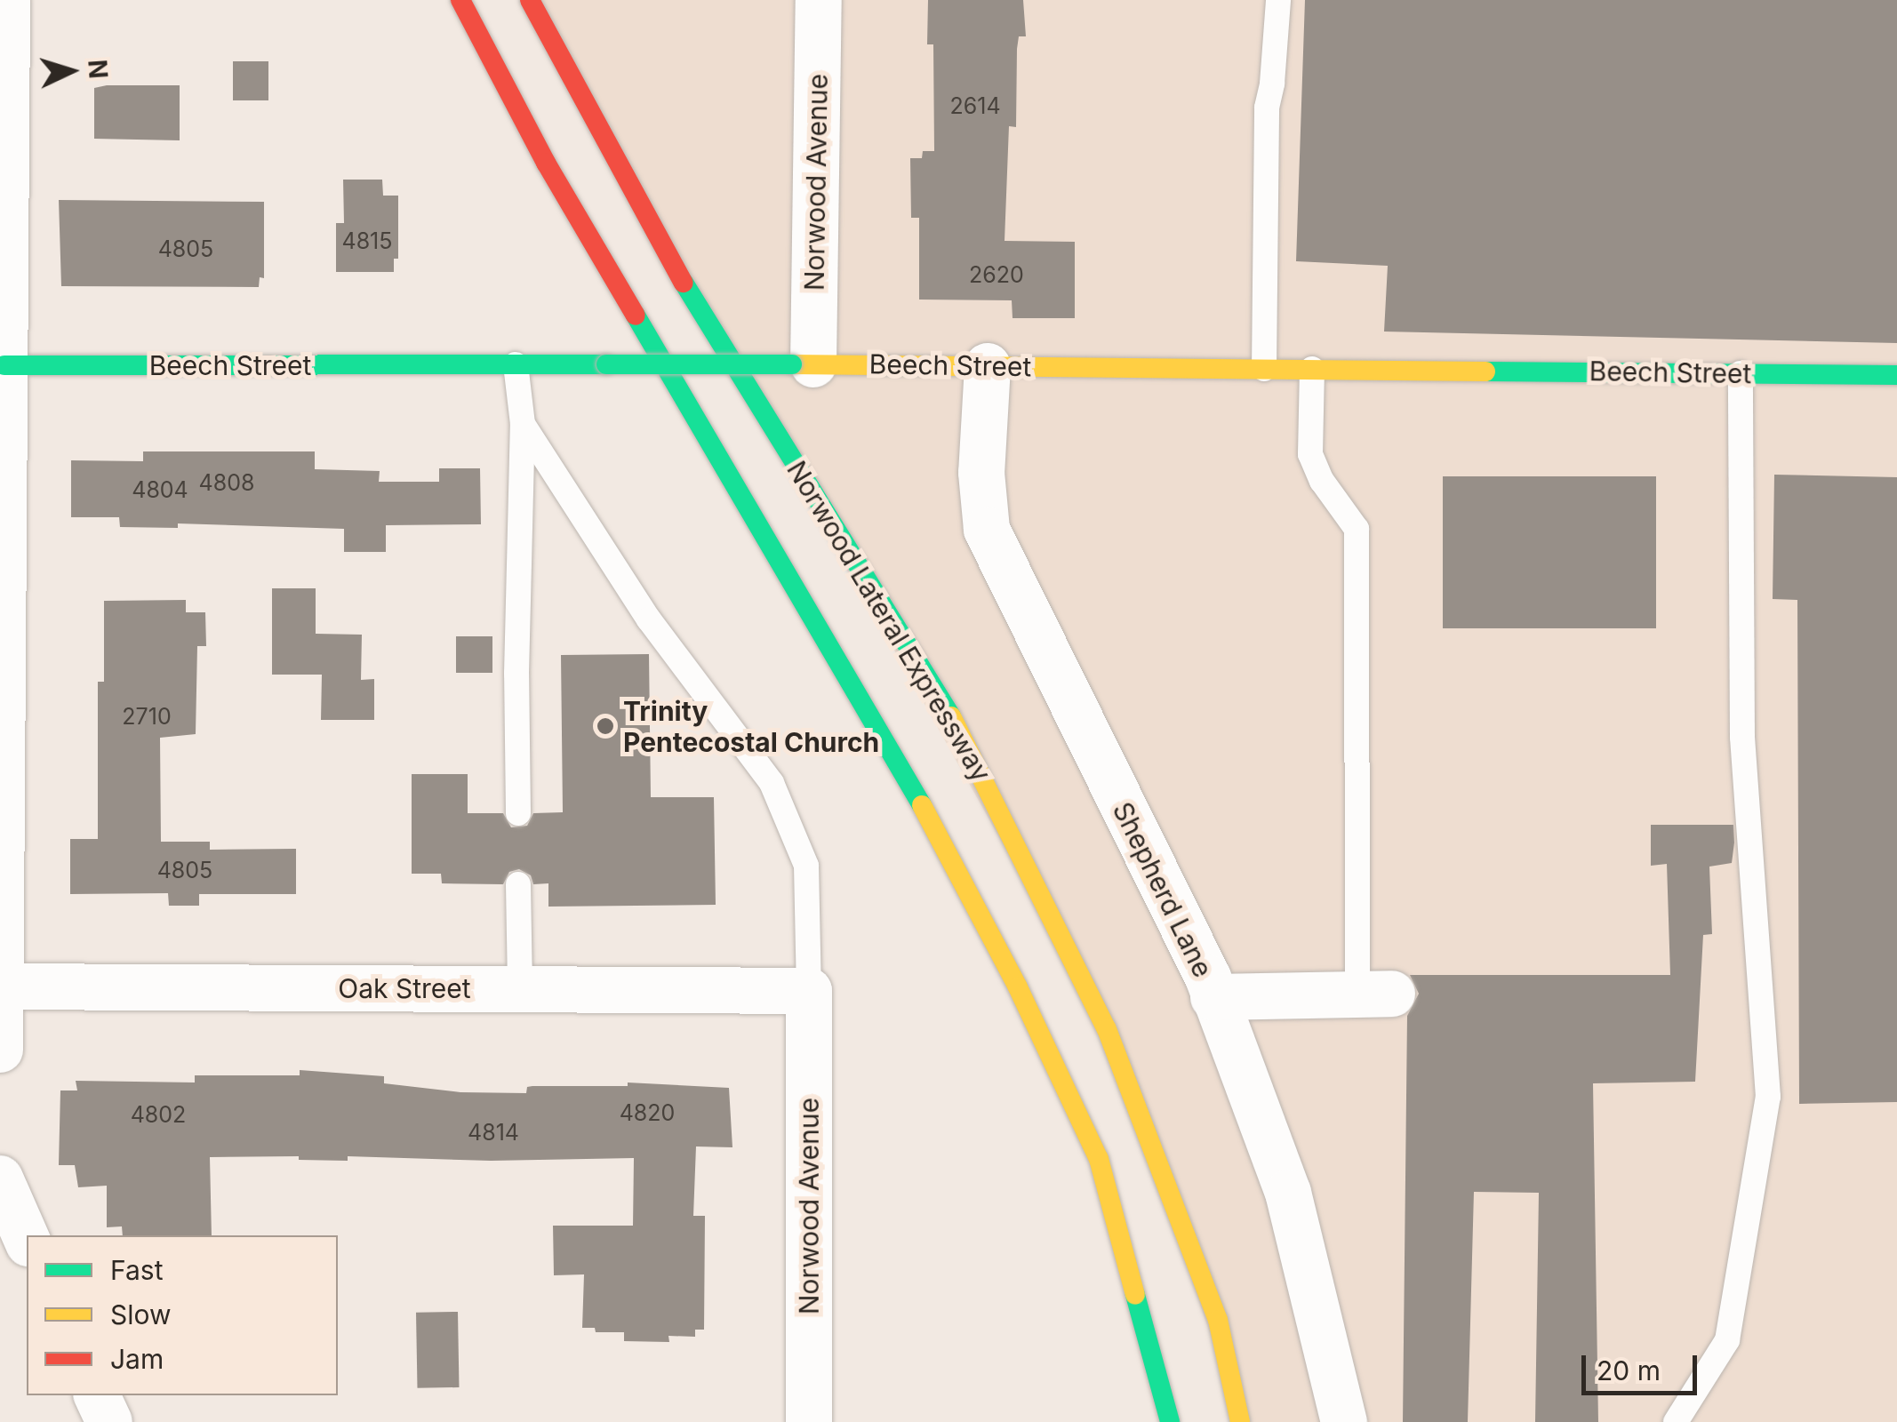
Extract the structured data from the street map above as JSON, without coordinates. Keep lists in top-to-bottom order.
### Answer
{
  "streets": {
    "main road": ["Beech Street", "Norwood Lateral Expressway"],
    "street": ["Norwood Avenue", "Shepherd Lane", "Oak Street"]
  },
  "crossings": [
    ["Norwood Avenue", "Beech Street"],
    ["Norwood Avenue", "Oak Street"],
    ["Beech Street", "Shepherd Lane"]
  ],
  "places": ["Trinity Pentecostal Church"],
  "house_numbers": [
    "2614",
    "4815",
    "4805",
    "2620",
    "4808",
    "4804",
    "2710",
    "4805",
    "4820",
    "4802",
    "4814"
  ],
  "legend": ["Fast", "Slow", "Jam"],
  "scale_bar": "20 m",
  "north": "right"
}
